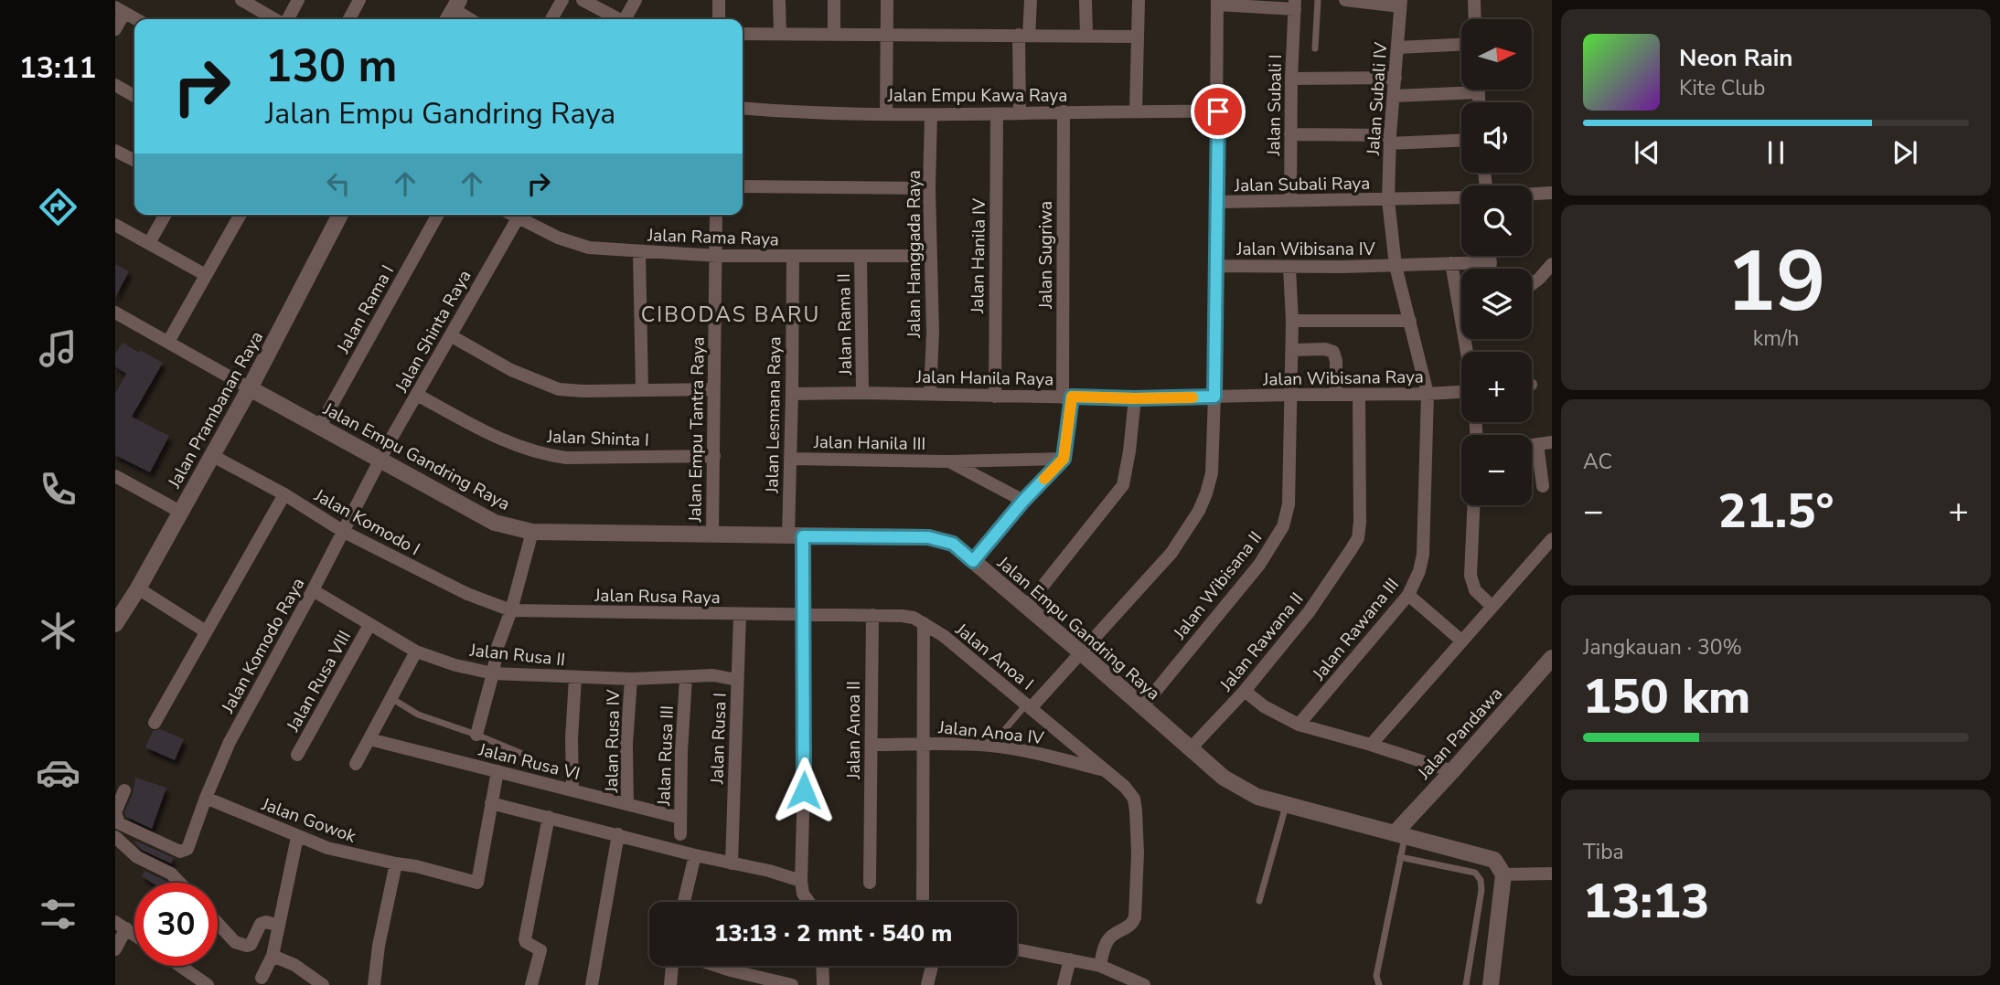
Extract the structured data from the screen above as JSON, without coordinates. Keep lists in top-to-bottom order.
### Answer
{
  "streets": {
    "street": [
      "Jalan Empu Kawa Raya",
      "Jalan Subali IV",
      "Jalan Subali I",
      "Jalan Subali Raya",
      "Jalan Rama Raya",
      "Jalan Wibisana IV",
      "Jalan Hanggada Raya",
      "Jalan Sugriwa",
      "Jalan Hanila IV",
      "Jalan Rama I",
      "Jalan Rama II",
      "Jalan Shinta Raya",
      "Jalan Hanila Raya",
      "Jalan Wibisana Raya",
      "Jalan Prambanan Raya",
      "Jalan Lesmana Raya",
      "Jalan Empu Tantra Raya",
      "Jalan Shinta I",
      "Jalan Hanila III",
      "Jalan Empu Gandring Raya",
      "Jalan Komodo I",
      "Jalan Wibisana II",
      "Jalan Rusa Raya",
      "Jalan Rawana III",
      "Jalan Rawana II",
      "Jalan Komodo Raya",
      "Jalan Rusa II",
      "Jalan Anoa I",
      "Jalan Rusa VIII",
      "Jalan Anoa II",
      "Jalan Anoa IV",
      "Jalan Pandawa",
      "Jalan Rusa I",
      "Jalan Rusa IV",
      "Jalan Rusa III",
      "Jalan Rusa VI",
      "Jalan Gowok"
    ]
  },
  "crossings": [
    ["Jalan Empu Kawa Raya", "Jalan Hanggada Raya"],
    ["Jalan Empu Kawa Raya", "Jalan Sugriwa"],
    ["Jalan Empu Kawa Raya", "Jalan Hanila IV"],
    ["Jalan Subali IV", "Jalan Subali Raya"],
    ["Jalan Subali IV", "Jalan Wibisana IV"],
    ["Jalan Subali IV", "Jalan Rawana III"],
    ["Jalan Subali I", "Jalan Subali Raya"],
    ["Jalan Rama Raya", "Jalan Hanggada Raya"],
    ["Jalan Rama Raya", "Jalan Rama II"],
    ["Jalan Rama Raya", "Jalan Shinta Raya"],
    ["Jalan Rama Raya", "Jalan Lesmana Raya"],
    ["Jalan Rama Raya", "Jalan Empu Tantra Raya"],
    ["Jalan Wibisana IV", "Jalan Wibisana II"],
    ["Jalan Hanggada Raya", "Jalan Hanila Raya"],
    ["Jalan Sugriwa", "Jalan Hanila Raya"],
    ["Jalan Sugriwa", "Jalan Hanila III"],
    ["Jalan Hanila IV", "Jalan Hanila Raya"],
    ["Jalan Rama I", "Jalan Empu Gandring Raya"],
    ["Jalan Rama II", "Jalan Hanila Raya"],
    ["Jalan Shinta Raya", "Jalan Shinta I"],
    ["Jalan Shinta Raya", "Jalan Empu Gandring Raya"],
    ["Jalan Shinta Raya", "Jalan Komodo Raya"],
    ["Jalan Hanila Raya", "Jalan Wibisana Raya"],
    ["Jalan Hanila Raya", "Jalan Lesmana Raya"],
    ["Jalan Wibisana Raya", "Jalan Wibisana II"],
    ["Jalan Wibisana Raya", "Jalan Rawana III"],
    ["Jalan Wibisana Raya", "Jalan Rawana II"],
    ["Jalan Prambanan Raya", "Jalan Empu Gandring Raya"],
    ["Jalan Prambanan Raya", "Jalan Komodo I"],
    ["Jalan Lesmana Raya", "Jalan Hanila III"],
    ["Jalan Lesmana Raya", "Jalan Empu Gandring Raya"],
    ["Jalan Lesmana Raya", "Jalan Rusa Raya"],
    ["Jalan Lesmana Raya", "Jalan Anoa I"],
    ["Jalan Empu Tantra Raya", "Jalan Shinta I"],
    ["Jalan Empu Tantra Raya", "Jalan Empu Gandring Raya"],
    ["Jalan Empu Gandring Raya", "Jalan Wibisana II"],
    ["Jalan Empu Gandring Raya", "Jalan Rawana II"],
    ["Jalan Empu Gandring Raya", "Jalan Komodo Raya"],
    ["Jalan Empu Gandring Raya", "Jalan Pandawa"],
    ["Jalan Komodo I", "Jalan Rusa Raya"],
    ["Jalan Komodo I", "Jalan Komodo Raya"],
    ["Jalan Rusa Raya", "Jalan Anoa I"],
    ["Jalan Rusa Raya", "Jalan Rusa I"],
    ["Jalan Komodo Raya", "Jalan Rusa II"],
    ["Jalan Komodo Raya", "Jalan Gowok"],
    ["Jalan Rusa II", "Jalan Rusa VIII"],
    ["Jalan Rusa II", "Jalan Rusa I"],
    ["Jalan Rusa II", "Jalan Rusa IV"],
    ["Jalan Rusa II", "Jalan Rusa III"],
    ["Jalan Anoa I", "Jalan Anoa II"],
    ["Jalan Anoa I", "Jalan Anoa IV"],
    ["Jalan Anoa II", "Jalan Anoa IV"],
    ["Jalan Rusa IV", "Jalan Rusa VI"],
    ["Jalan Rusa III", "Jalan Rusa VI"]
  ],
  "districts": ["CIBODAS BARU"],
  "north": "right",
  "page": {
    "tabs": "13:11",
    "map_buttons": ["+", "−"],
    "turn": ["130 m", "Jalan Empu Gandring Raya"],
    "song": ["Neon Rain", "Kite Club"],
    "tile": [
      ["19", "km/h"],
      "AC",
      ["Jangkauan · 30%", "150 km"],
      ["Tiba", "13:13"]
    ],
    "heat": ["−", "21.5°", "+"],
    "limit": "30",
    "trip": "13:13 · 2 mnt · 540 m"
  }
}
